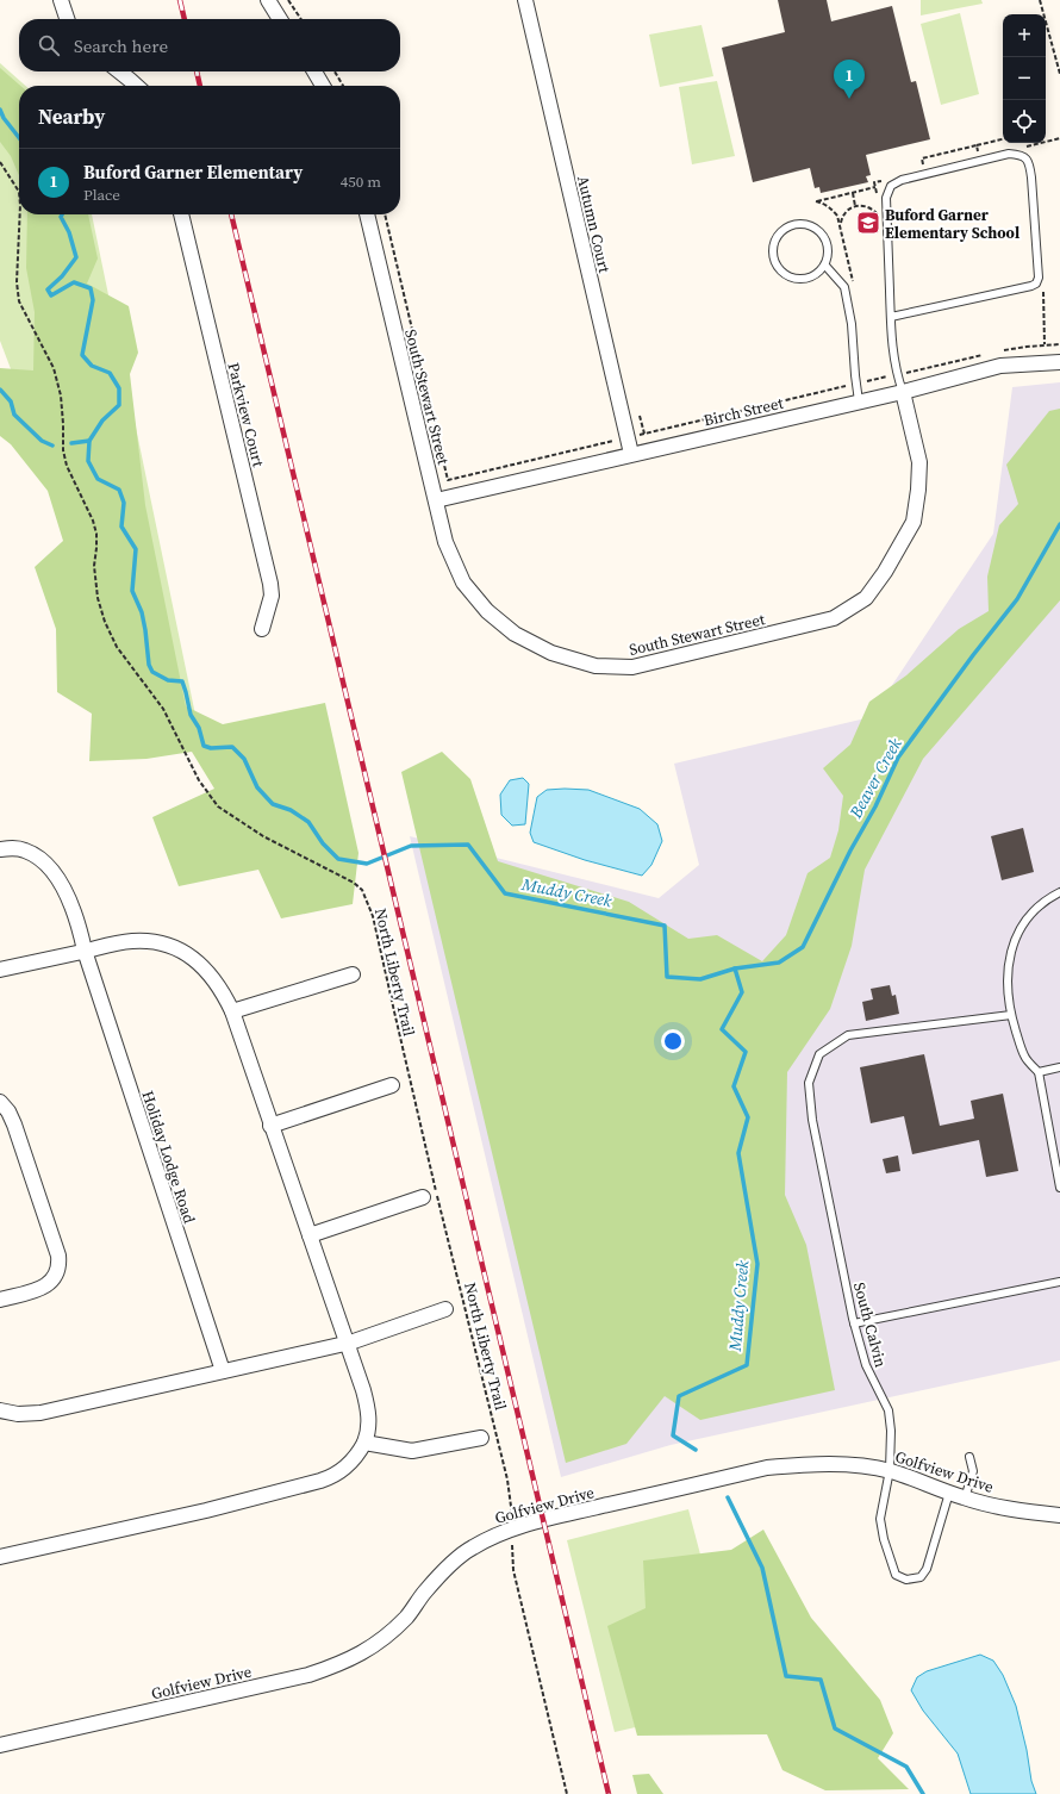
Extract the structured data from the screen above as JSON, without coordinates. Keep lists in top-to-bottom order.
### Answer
{
  "streets": {
    "street": [
      "Autumn Court",
      "South Stewart Street",
      "Birch Street",
      "Parkview Court",
      "Holiday Lodge Road",
      "Golfview Drive"
    ],
    "lane": ["South Calvin"],
    "path": ["North Liberty Trail"]
  },
  "crossings": [
    ["Autumn Court", "Birch Street"],
    ["South Stewart Street", "Birch Street"],
    ["North Liberty Trail", "Golfview Drive"],
    ["South Calvin", "Golfview Drive"]
  ],
  "water": ["Beaver Creek", "Muddy Creek"],
  "places": {
    "school or university": ["Buford Garner Elementary School"]
  },
  "page": {
    "map_buttons": ["+", "−"],
    "search": "Search here",
    "pins": "1",
    "heading": "Nearby",
    "list": [
      {
        "mark": "1",
        "name": "Buford Garner Elementary",
        "note": "Place",
        "value": "450 m"
      }
    ]
  }
}
